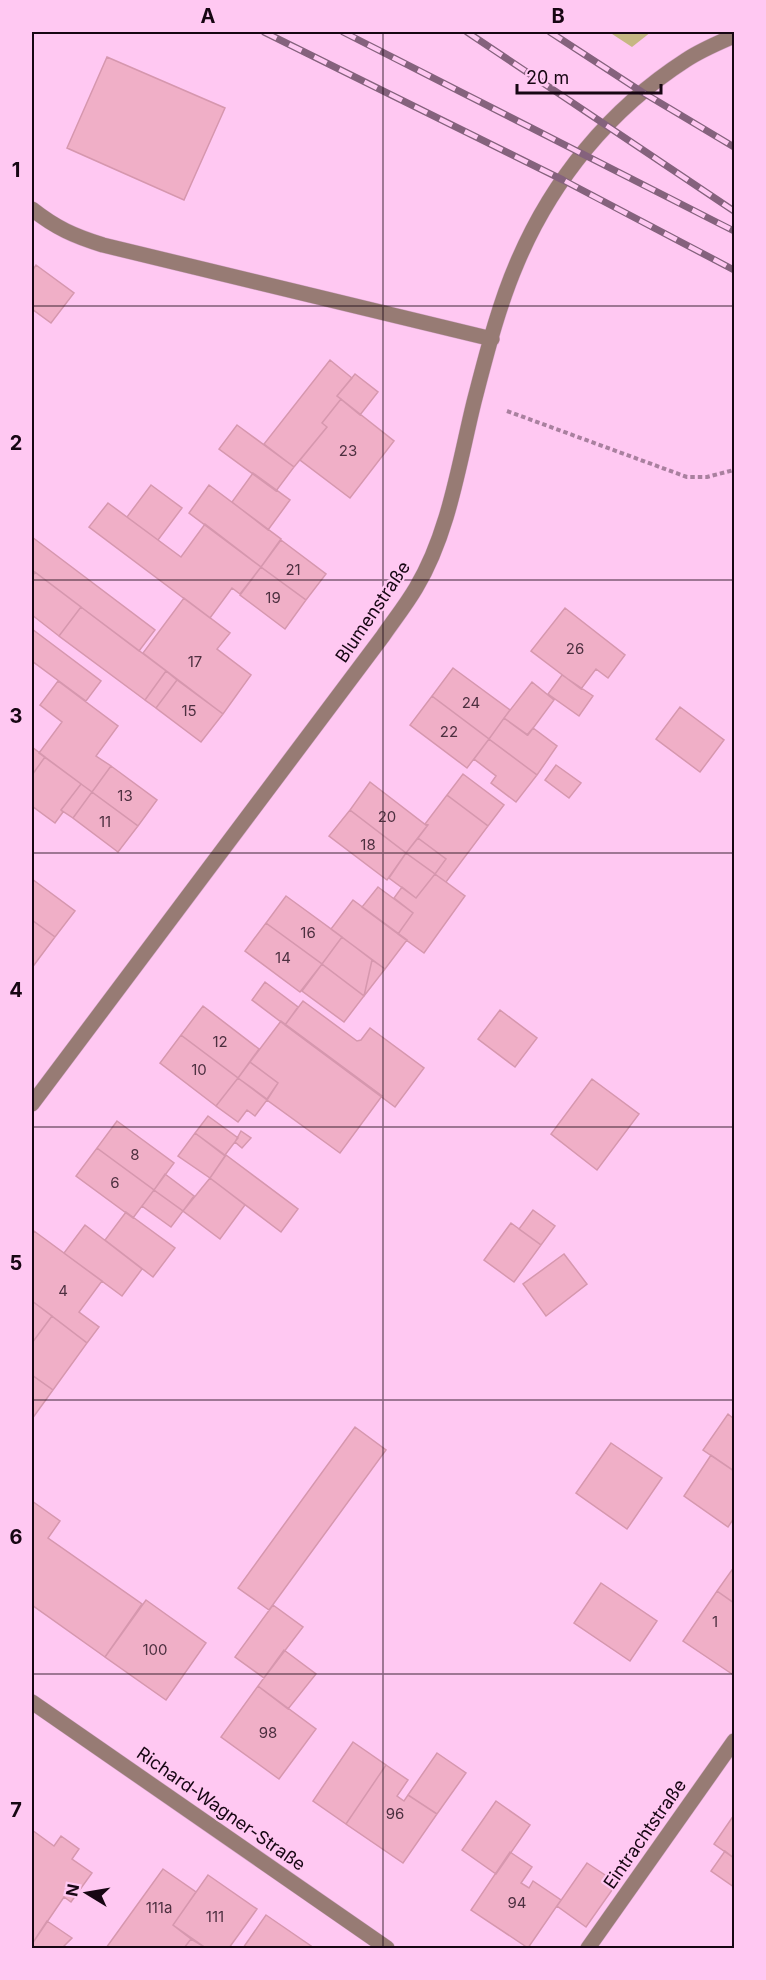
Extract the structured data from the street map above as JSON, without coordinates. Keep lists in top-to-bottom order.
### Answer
{
  "streets": {
    "street": ["Blumenstraße", "Richard-Wagner-Straße", "Eintrachtstraße"]
  },
  "house_numbers": [
    "23",
    "21",
    "19",
    "26",
    "17",
    "24",
    "15",
    "22",
    "13",
    "20",
    "11",
    "18",
    "16",
    "14",
    "12",
    "10",
    "8",
    "6",
    "4",
    "1",
    "100",
    "98",
    "96",
    "94",
    "111a",
    "111"
  ],
  "scale_bar": "20 m",
  "north": "left",
  "grid": {
    "columns": ["A", "B"],
    "rows": [
      "1",
      "2",
      "3",
      "4",
      "5",
      "6",
      "7"
    ]
  }
}
